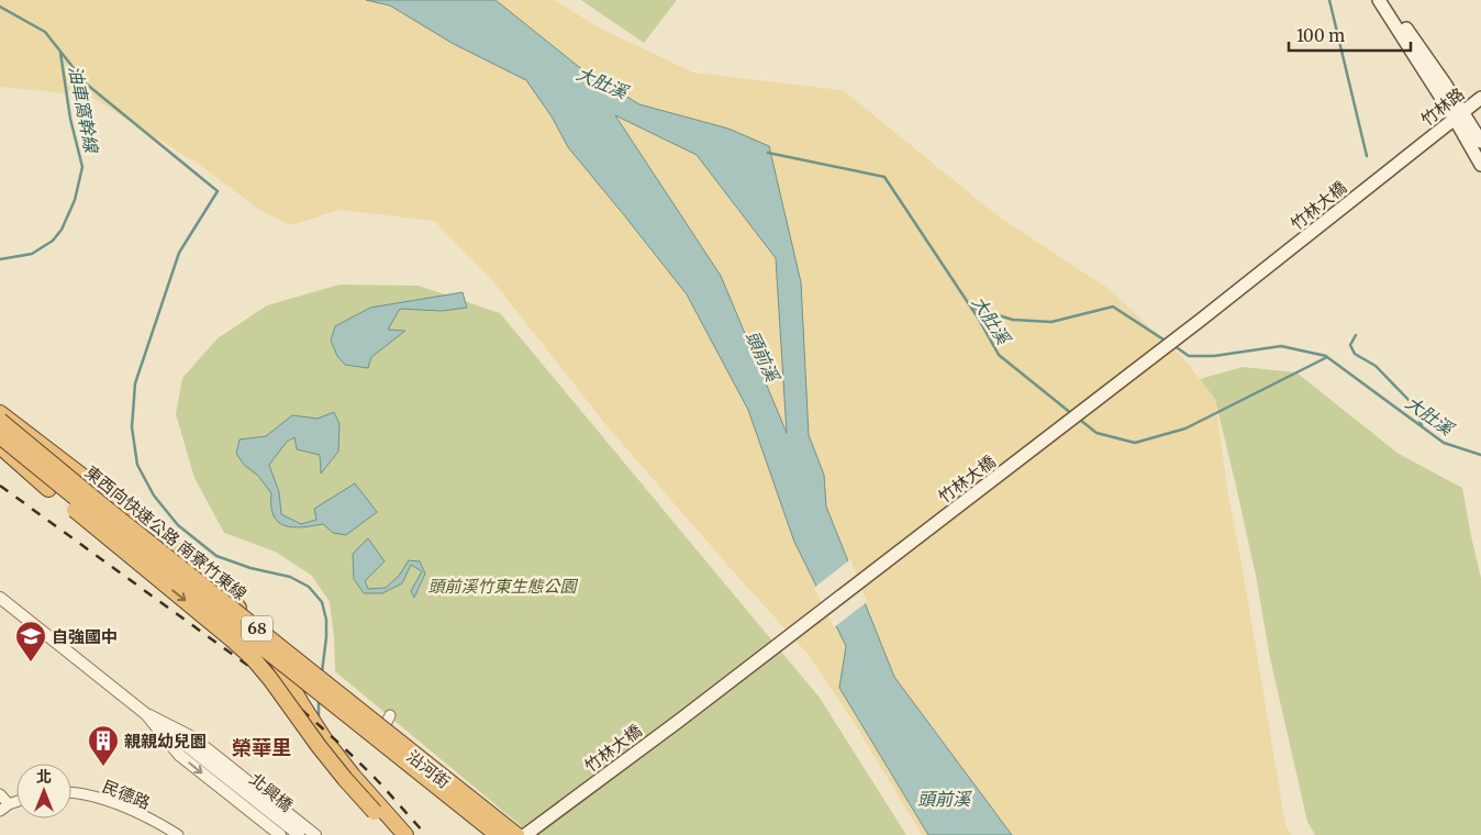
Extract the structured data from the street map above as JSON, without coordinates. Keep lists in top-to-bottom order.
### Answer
{
  "streets": {
    "highway": ["東西向快速公路 南寮竹東線", "68"],
    "main road": ["竹林路", "竹林大橋"],
    "street": ["沿河街", "北興橋", "民德路"]
  },
  "crossings": [
    ["竹林路", "竹林大橋"]
  ],
  "districts": ["榮華里"],
  "water": ["大肚溪", "油車窩幹線", "頭前溪"],
  "parks": ["頭前溪竹東生態公園"],
  "places": {
    "school or university": ["自強國中"],
    "building": ["親親幼兒園"]
  },
  "scale_bar": "100 m",
  "north": "top"
}
